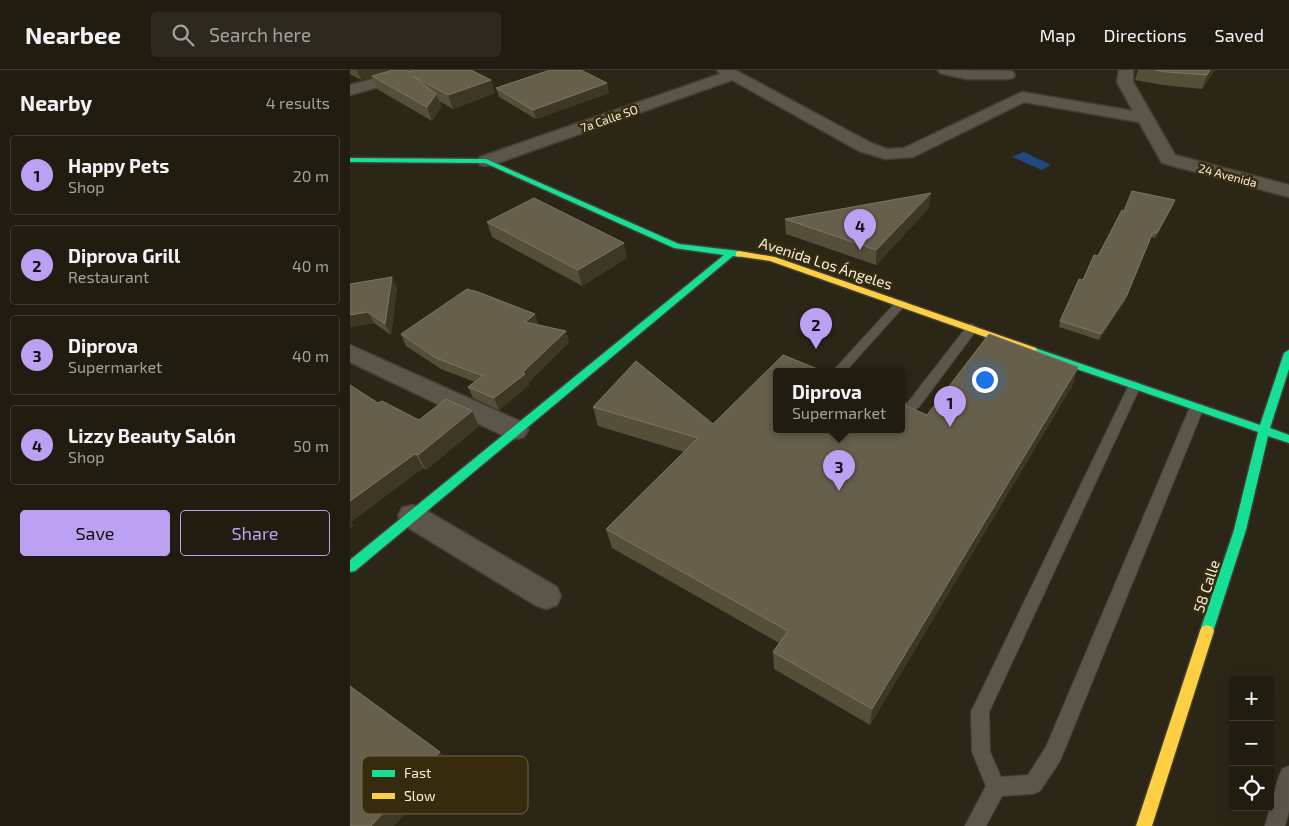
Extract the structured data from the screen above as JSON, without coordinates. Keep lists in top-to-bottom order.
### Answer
{
  "streets": {
    "street": [
      "7a Calle SO",
      "24 Avenida",
      "Avenida Los Ángeles",
      "58 Calle"
    ]
  },
  "crossings": [
    ["7a Calle SO", "Avenida Los Ángeles"],
    ["Avenida Los Ángeles", "58 Calle"]
  ],
  "legend": ["Fast", "Slow"],
  "page": {
    "header": "Nearbee",
    "search": "Search here",
    "nav": ["Map", "Directions", "Saved"],
    "heading": ["Nearby", "4 results"],
    "list": [
      {
        "mark": "1",
        "name": "Happy Pets",
        "note": "Shop",
        "value": "20 m"
      },
      {
        "mark": "2",
        "name": "Diprova Grill",
        "note": "Restaurant",
        "value": "40 m"
      },
      {
        "mark": "3",
        "name": "Diprova",
        "note": "Supermarket",
        "value": "40 m"
      },
      {
        "mark": "4",
        "name": "Lizzy Beauty Salón",
        "note": "Shop",
        "value": "50 m"
      }
    ],
    "pins": [
      "4",
      "2",
      "1",
      "3"
    ],
    "popup": ["Diprova", "Supermarket"],
    "buttons": ["Save", "Share"],
    "map_buttons": ["+", "−"]
  }
}
